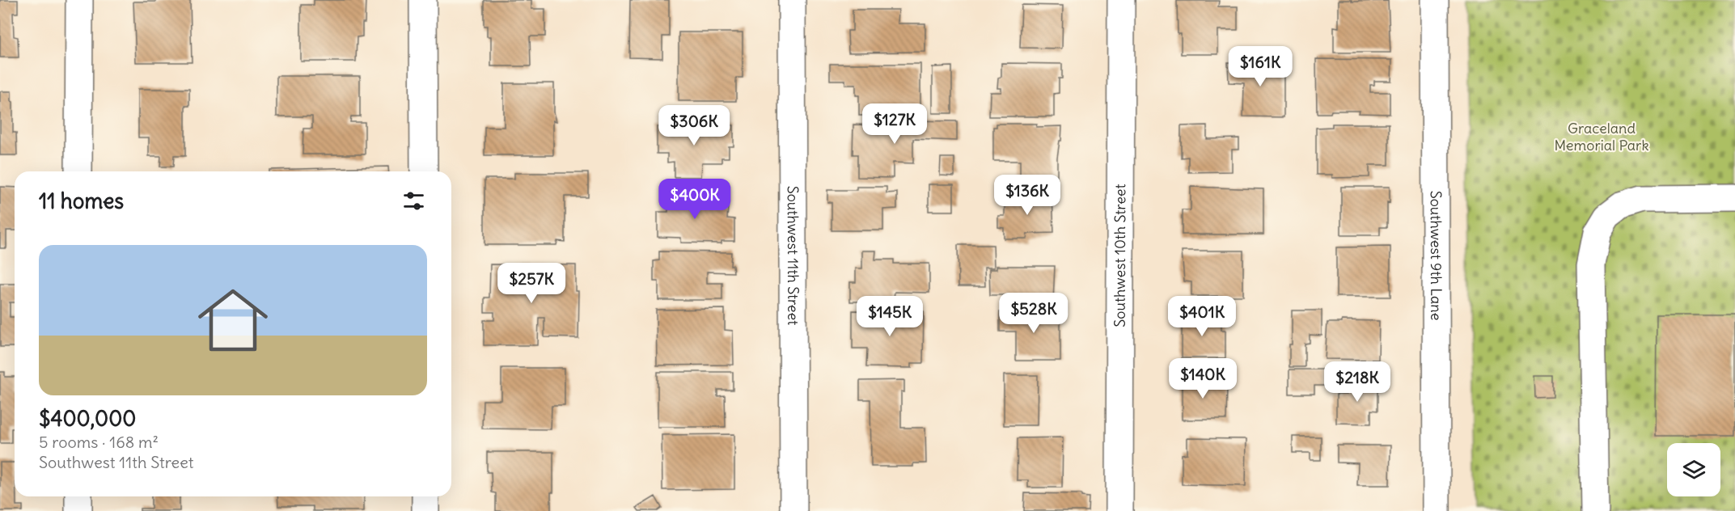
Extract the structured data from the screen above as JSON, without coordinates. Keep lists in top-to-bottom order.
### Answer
{
  "streets": {
    "street": ["Southwest 11th Street", "Southwest 10th Street", "Southwest 9th Lane"]
  },
  "parks": ["Graceland Memorial Park"],
  "page": {
    "price": [
      "$161K",
      "$127K",
      "$306K",
      "$136K",
      "$400K",
      "$257K",
      "$528K",
      "$145K",
      "$401K",
      "$140K",
      "$218K"
    ],
    "heading": "11 homes",
    "list": [
      {
        "name": "$400,000",
        "note": "5 rooms · 168 m² · Southwest 11th Street"
      }
    ]
  }
}
